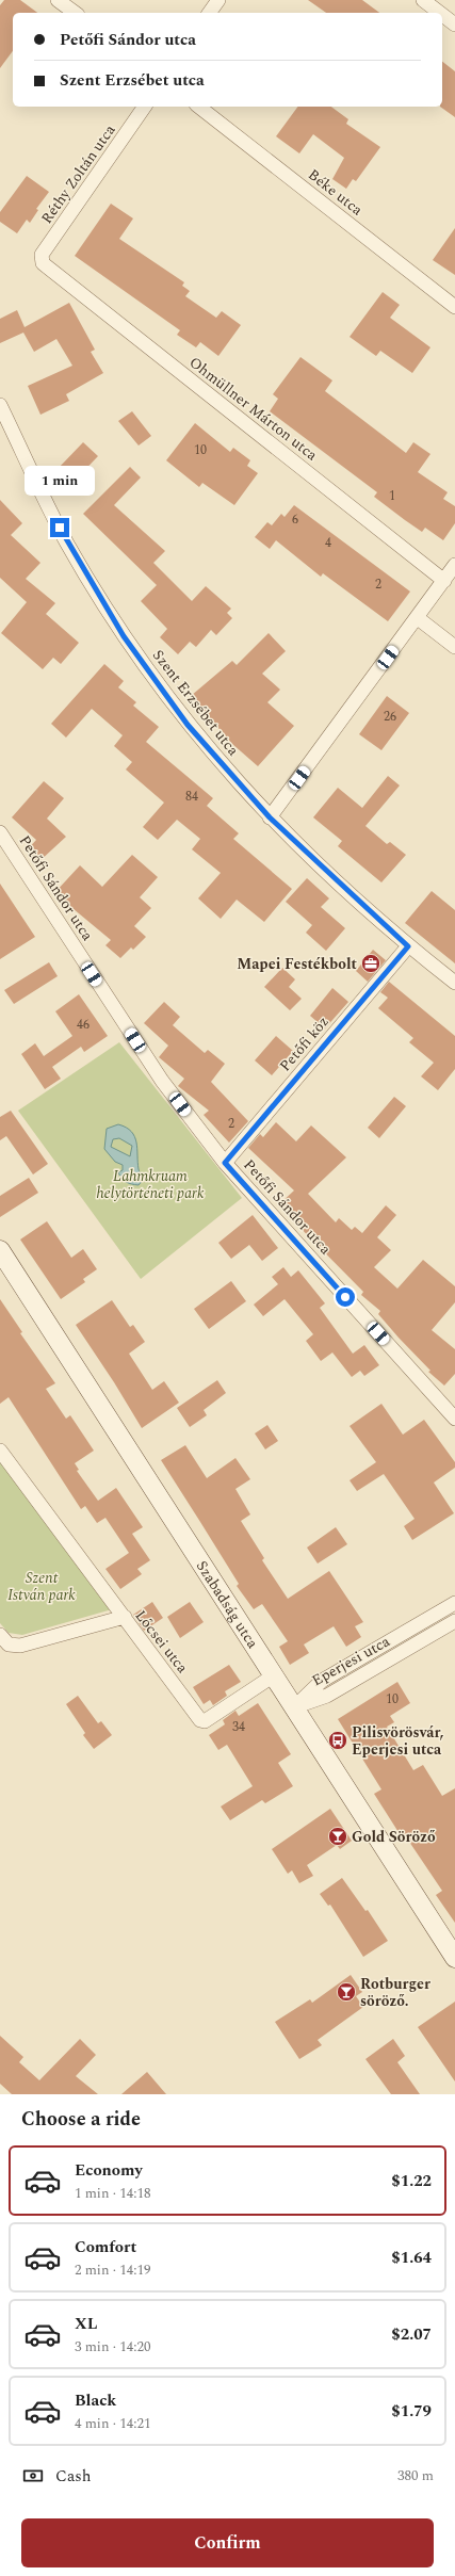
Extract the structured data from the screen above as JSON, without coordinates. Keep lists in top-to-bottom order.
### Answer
{
  "streets": {
    "street": [
      "Réthy Zoltán utca",
      "Béke utca",
      "Ohmüllner Márton utca",
      "Szent Erzsébet utca",
      "Petőfi Sándor utca",
      "Petőfi köz",
      "Szabadság utca",
      "Lőcsei utca",
      "Eperjesi utca"
    ]
  },
  "crossings": [
    ["Réthy Zoltán utca", "Ohmüllner Márton utca"],
    ["Szent Erzsébet utca", "Petőfi köz"],
    ["Petőfi Sándor utca", "Petőfi köz"],
    ["Szabadság utca", "Lőcsei utca"],
    ["Szabadság utca", "Eperjesi utca"]
  ],
  "parks": ["Lahmkruam helytörténeti park", "Szent István park"],
  "places": {
    "office": ["Mapei Festékbolt"],
    "bus stop": ["Pilisvörösvár, Eperjesi utca"],
    "bar": ["Gold Söröző", "Rotburger söröző."]
  },
  "house_numbers": [
    "10",
    "1",
    "6",
    "4",
    "2",
    "26",
    "84",
    "46",
    "2",
    "10",
    "34"
  ],
  "page": {
    "banner": ["Petőfi Sándor utca", "Szent Erzsébet utca"],
    "bubble": "1 min",
    "heading": "Choose a ride",
    "list": [
      {
        "name": "Economy",
        "note": "1 min · 14:18",
        "value": "$1.22"
      },
      {
        "name": "Comfort",
        "note": "2 min · 14:19",
        "value": "$1.64"
      },
      {
        "name": "XL",
        "note": "3 min · 14:20",
        "value": "$2.07"
      },
      {
        "name": "Black",
        "note": "4 min · 14:21",
        "value": "$1.79"
      }
    ],
    "pay": ["Cash", "380 m"],
    "buttons": "Confirm"
  }
}
